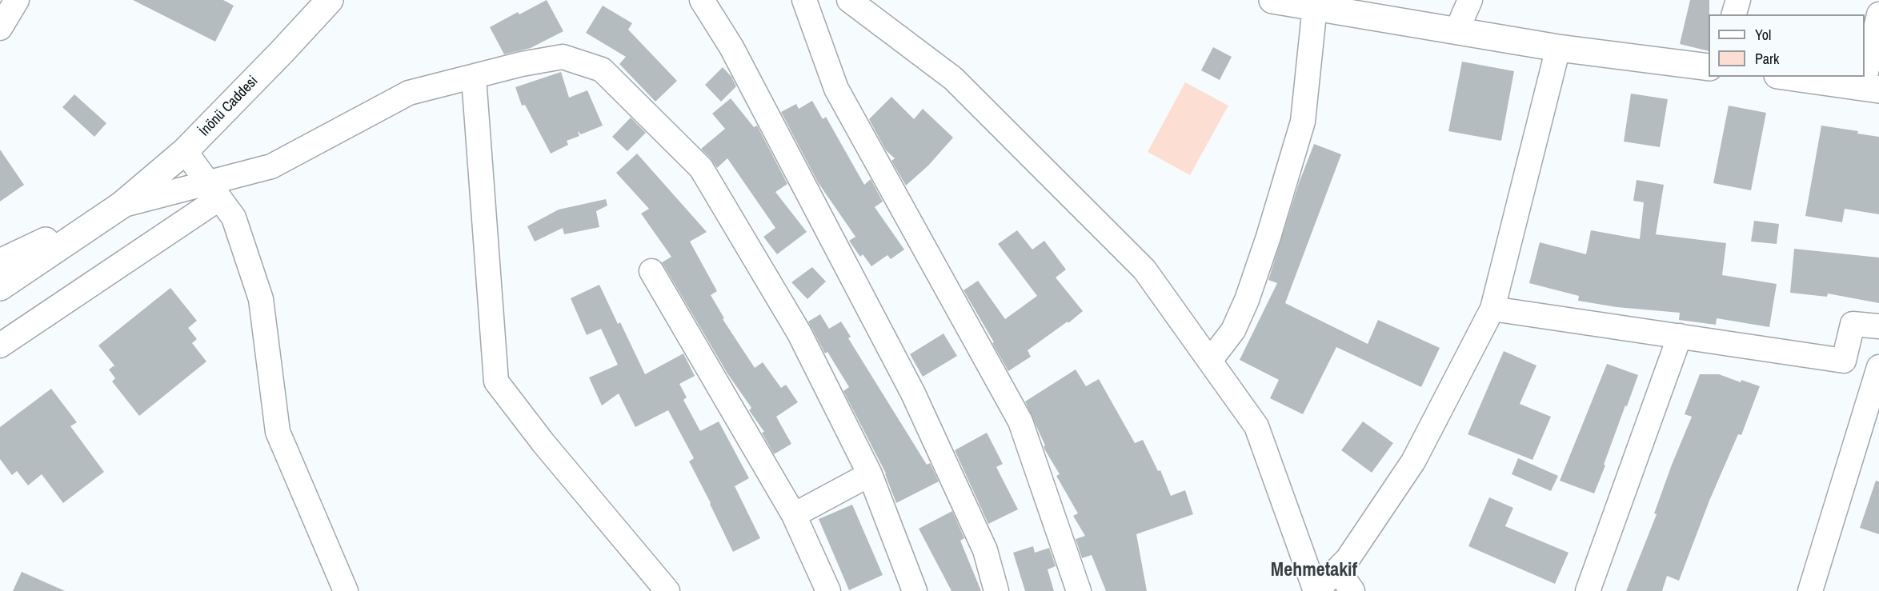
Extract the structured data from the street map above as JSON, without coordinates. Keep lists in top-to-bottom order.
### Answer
{
  "streets": {
    "main road": ["İnönü Caddesi"]
  },
  "districts": ["Mehmetakif"],
  "legend": ["Yol", "Park"]
}
